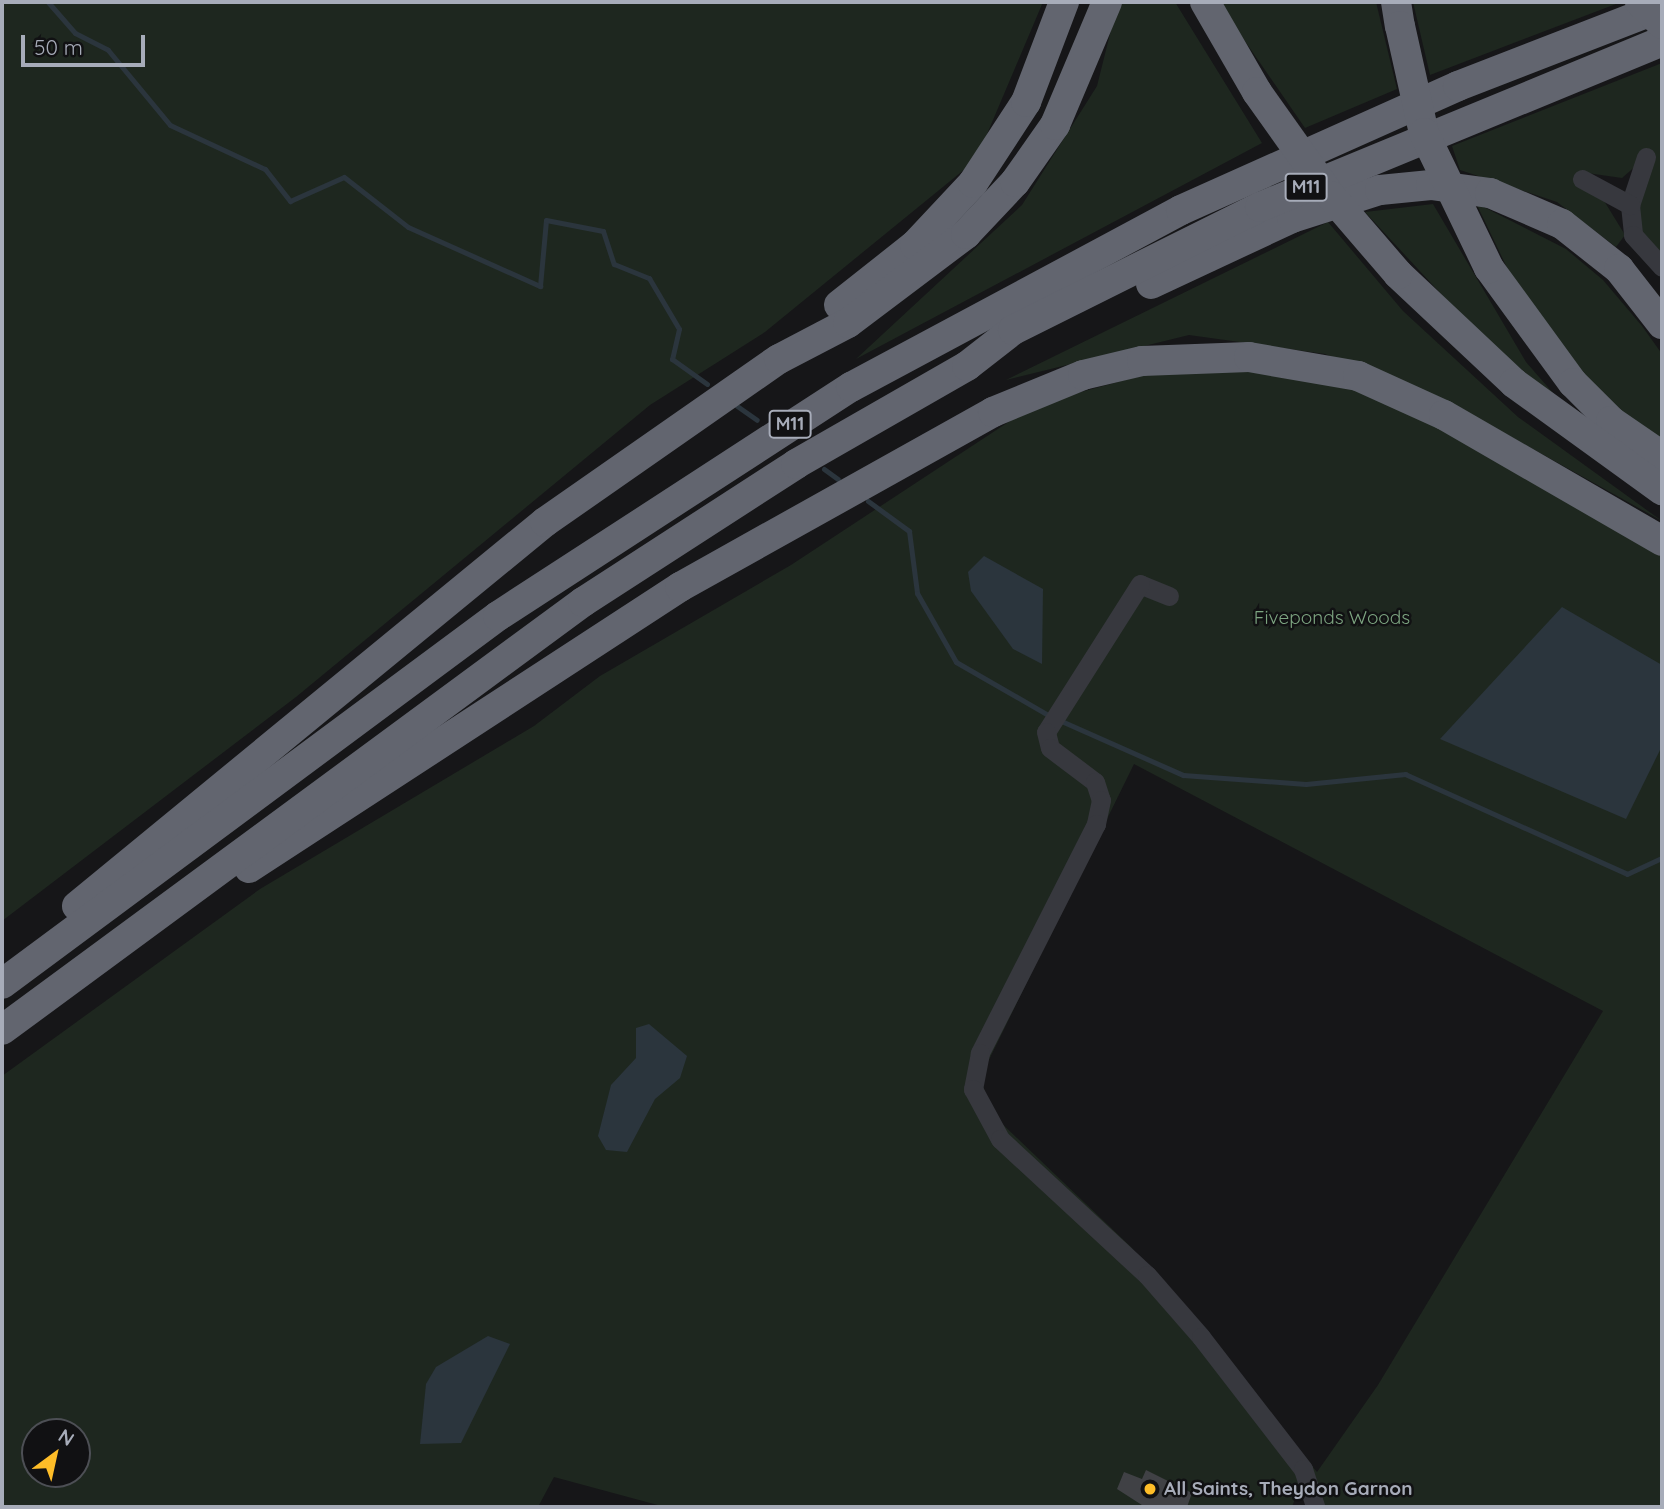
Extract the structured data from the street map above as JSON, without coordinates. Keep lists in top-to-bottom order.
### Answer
{
  "streets": {
    "highway": ["M11"]
  },
  "parks": ["Fiveponds Woods"],
  "places": ["All Saints, Theydon Garnon"],
  "scale_bar": "50 m",
  "north": "top right"
}
